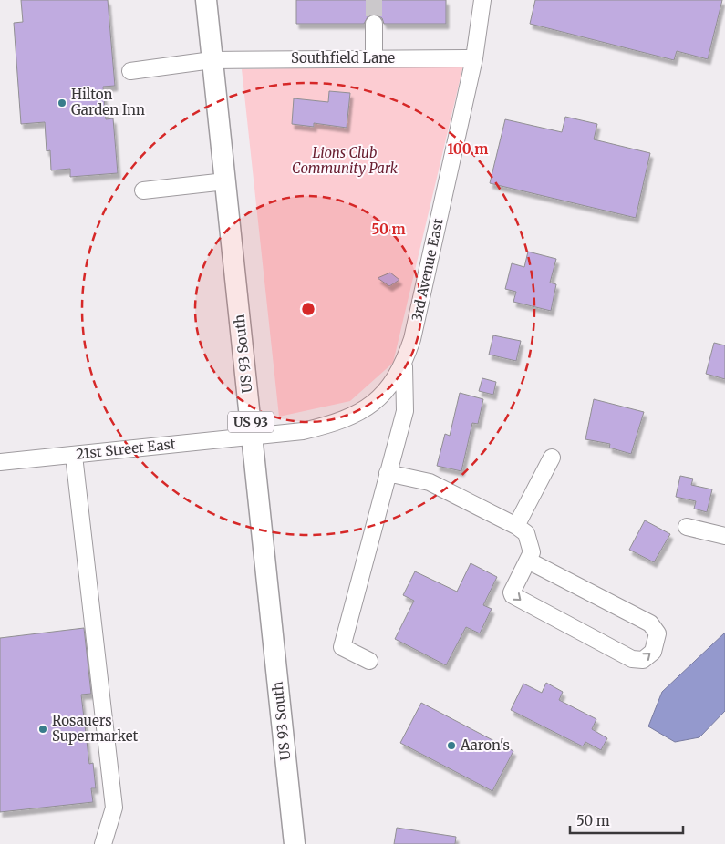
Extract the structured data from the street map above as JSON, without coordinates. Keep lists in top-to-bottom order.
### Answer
{
  "streets": {
    "main road": ["US 93 South", "US 93"],
    "street": ["Southfield Lane", "3rd Avenue East", "21st Street East"]
  },
  "crossings": [
    ["Southfield Lane", "3rd Avenue East"],
    ["Southfield Lane", "US 93 South"],
    ["3rd Avenue East", "US 93 South"],
    ["3rd Avenue East", "21st Street East"],
    ["US 93 South", "21st Street East"]
  ],
  "parks": ["Lions Club Community Park"],
  "places": ["Hilton Garden Inn", "Rosauers Supermarket", "Aaron's"],
  "scale_bar": "50 m",
  "rings": ["100 m", "50 m"]
}
